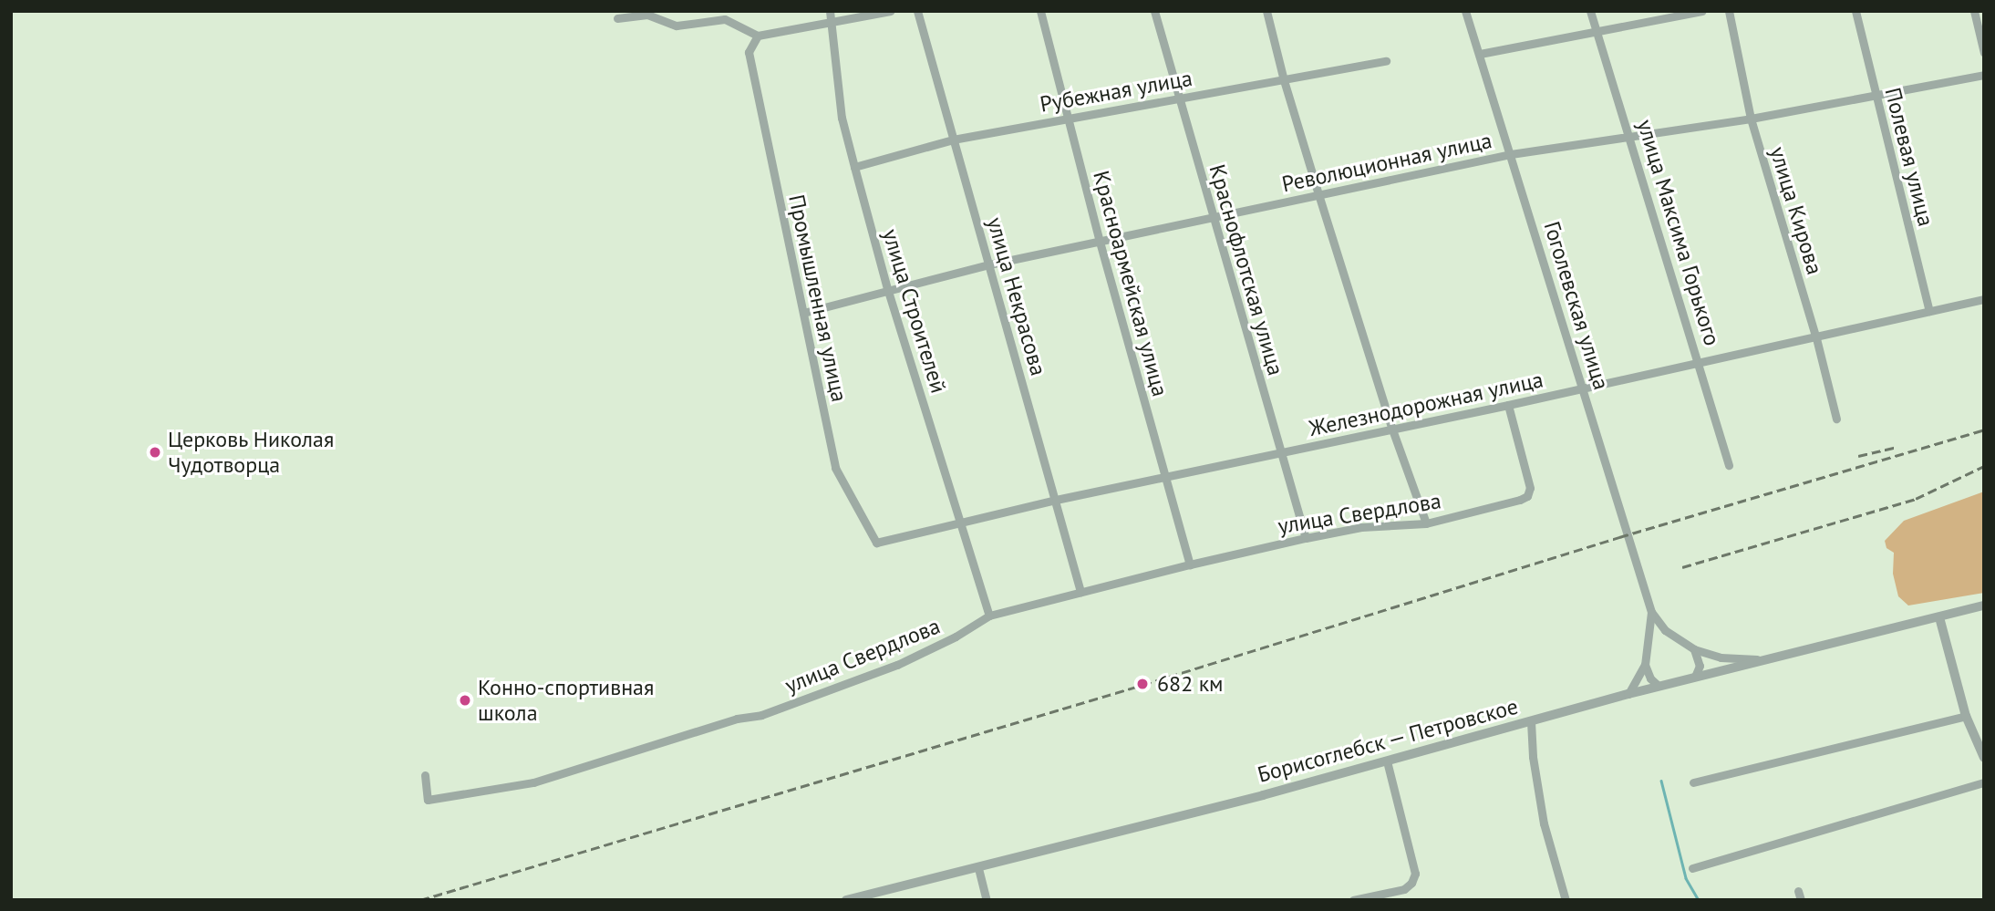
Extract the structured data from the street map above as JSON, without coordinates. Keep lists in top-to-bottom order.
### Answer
{
  "streets": {
    "street": [
      "Рубежная улица",
      "Полевая улица",
      "Революционная улица",
      "улица Кирова",
      "улица Максима Горького",
      "Краснофлотская улица",
      "Красноармейская улица",
      "улица Некрасова",
      "Промышленная улица",
      "Гоголевская улица",
      "улица Строителей",
      "Железнодорожная улица",
      "улица Свердлова",
      "Борисоглебск — Петровское"
    ]
  },
  "crossings": [
    ["Рубежная улица", "Краснофлотская улица"],
    ["Рубежная улица", "Красноармейская улица"],
    ["Рубежная улица", "улица Некрасова"],
    ["Рубежная улица", "улица Строителей"],
    ["Полевая улица", "Революционная улица"],
    ["Полевая улица", "Железнодорожная улица"],
    ["Революционная улица", "улица Кирова"],
    ["Революционная улица", "улица Максима Горького"],
    ["Революционная улица", "Краснофлотская улица"],
    ["Революционная улица", "Красноармейская улица"],
    ["Революционная улица", "улица Некрасова"],
    ["Революционная улица", "Промышленная улица"],
    ["Революционная улица", "Гоголевская улица"],
    ["Революционная улица", "улица Строителей"],
    ["улица Кирова", "Железнодорожная улица"],
    ["улица Максима Горького", "Железнодорожная улица"],
    ["Краснофлотская улица", "Железнодорожная улица"],
    ["Краснофлотская улица", "улица Свердлова"],
    ["Красноармейская улица", "Железнодорожная улица"],
    ["Красноармейская улица", "улица Свердлова"],
    ["улица Некрасова", "Железнодорожная улица"],
    ["улица Некрасова", "улица Свердлова"],
    ["Промышленная улица", "Железнодорожная улица"],
    ["Гоголевская улица", "Железнодорожная улица"],
    ["улица Строителей", "Железнодорожная улица"],
    ["улица Строителей", "улица Свердлова"],
    ["Железнодорожная улица", "улица Свердлова"]
  ],
  "places": ["Церковь Николая Чудотворца", "682 км", "Конно-спортивная школа"]
}
